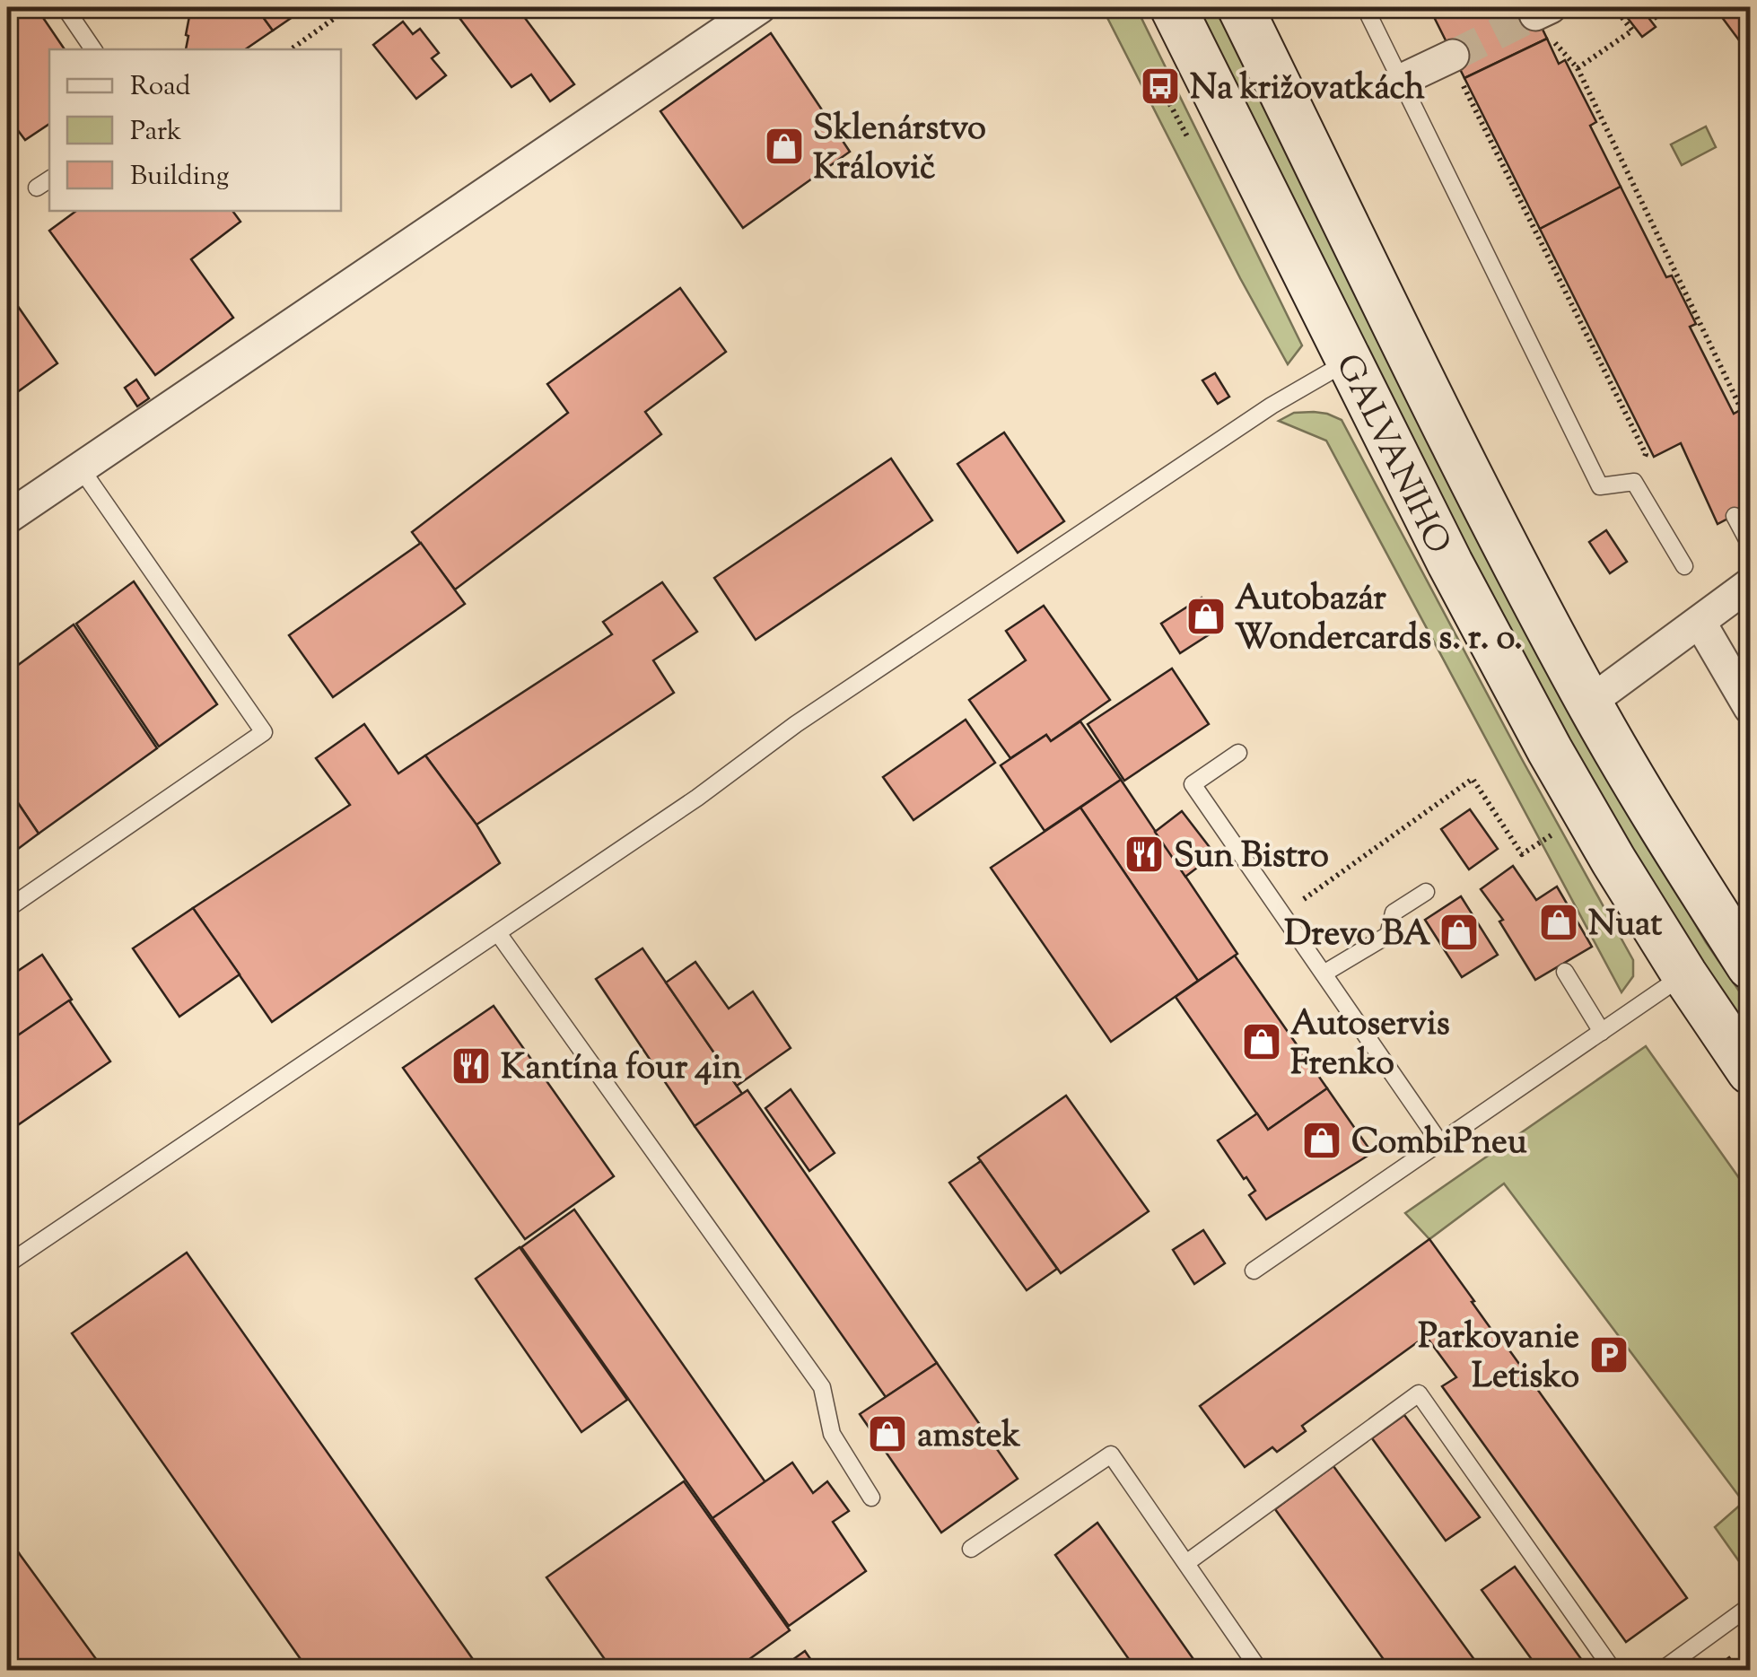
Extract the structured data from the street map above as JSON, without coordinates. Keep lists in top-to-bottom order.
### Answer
{
  "streets": {
    "main road": ["GALVANIHO"]
  },
  "places": {
    "bus stop": ["Na križovatkách"],
    "shop": [
      "Sklenárstvo Královič",
      "Autobazár Wondercards s. r. o.",
      "Nuat",
      "Drevo BA",
      "Autoservis Frenko",
      "CombiPneu",
      "amstek"
    ],
    "restaurant": ["Sun Bistro", "Kantína four 4in"],
    "parking": ["Parkovanie Letisko"]
  },
  "legend": ["Road", "Park", "Building"]
}
